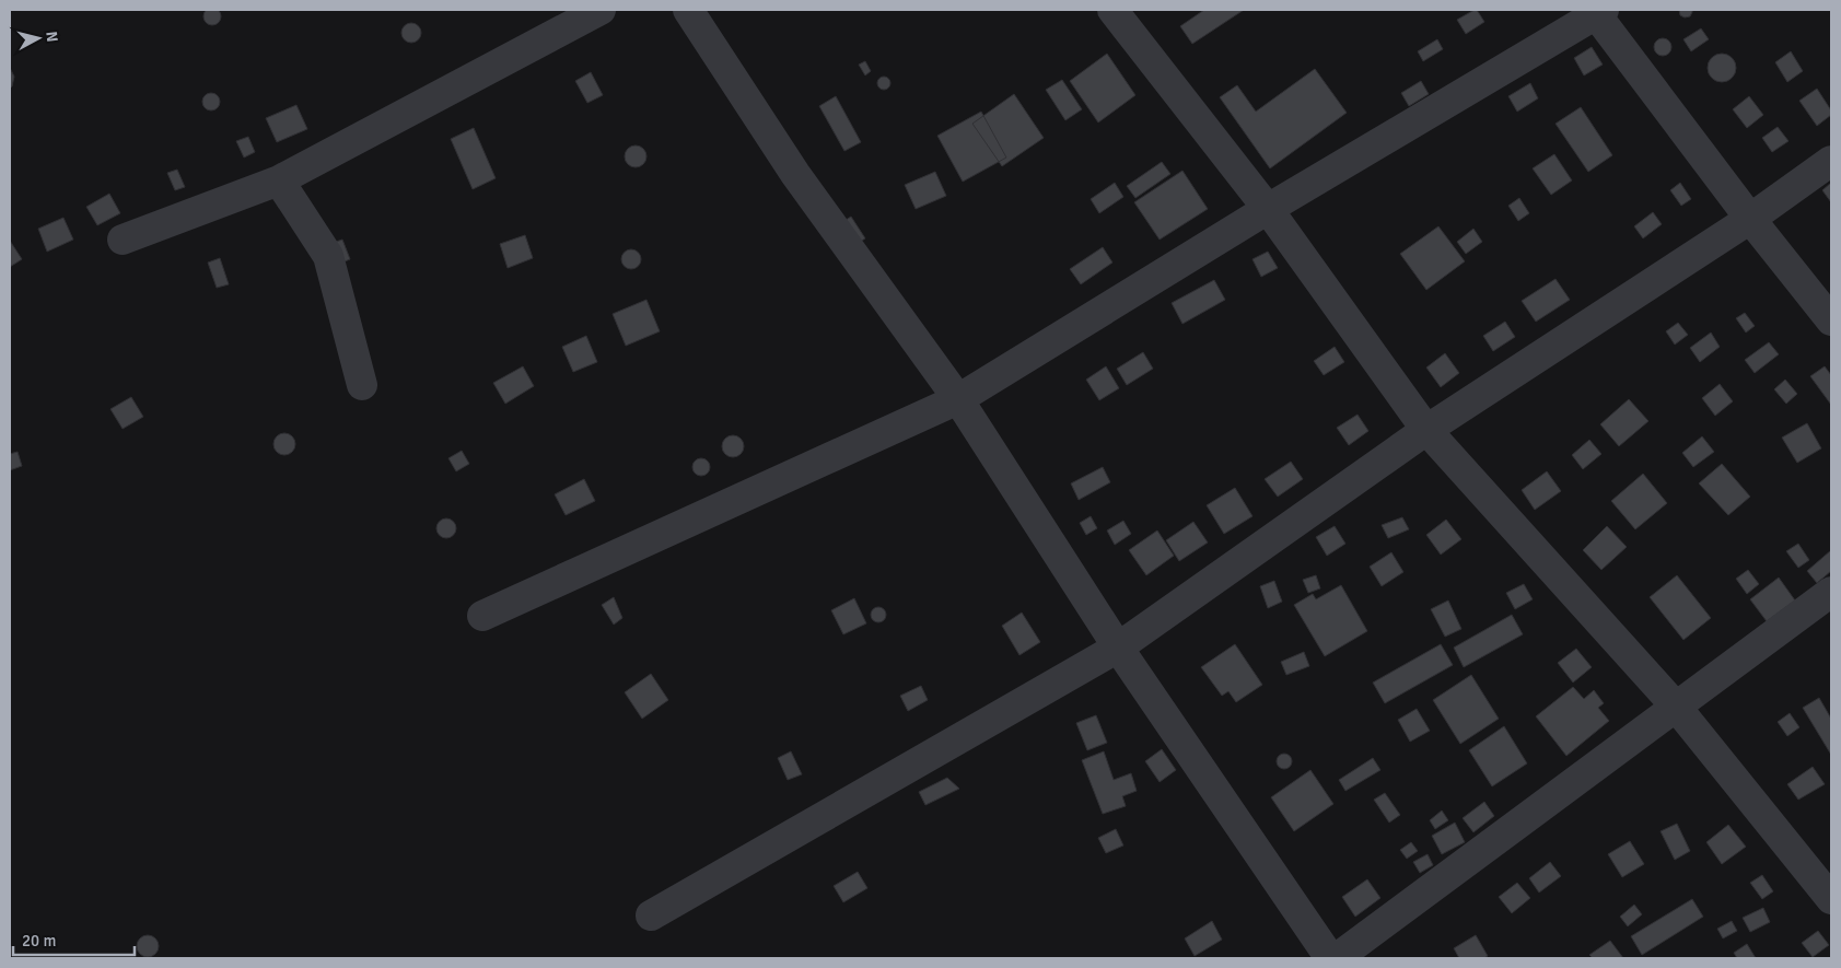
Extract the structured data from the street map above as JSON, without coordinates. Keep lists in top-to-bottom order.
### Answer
{
  "scale_bar": "20 m",
  "north": "right"
}
